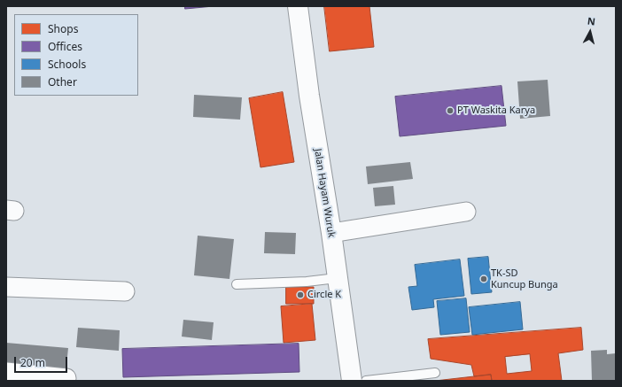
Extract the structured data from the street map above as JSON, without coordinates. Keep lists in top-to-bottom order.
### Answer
{
  "streets": {
    "main road": ["Jalan Hayam Wuruk"]
  },
  "places": ["PT Waskita Karya", "TK-SD Kuncup Bunga", "Circle K"],
  "legend": [
    "Shops",
    "Offices",
    "Schools",
    "Other"
  ],
  "scale_bar": "20 m",
  "north": "top"
}
